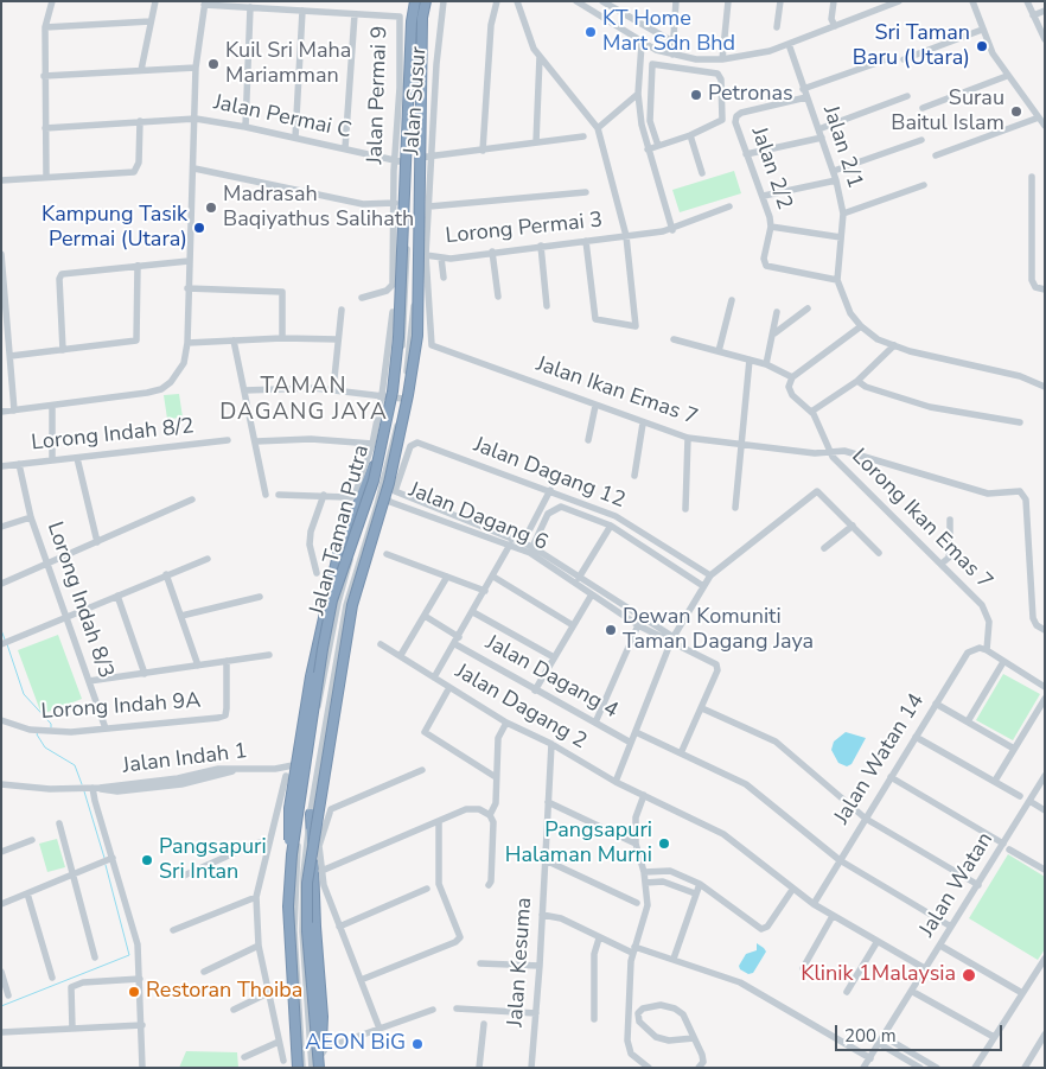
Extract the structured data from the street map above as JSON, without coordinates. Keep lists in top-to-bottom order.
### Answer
{
  "streets": {
    "street": [
      "Jalan Permai 9",
      "Jalan Susur",
      "Jalan Permai C",
      "Jalan 2/1",
      "Jalan 2/2",
      "Lorong Permai 3",
      "Jalan Ikan Emas 7",
      "Lorong Indah 8/2",
      "Jalan Dagang 12",
      "Jalan Dagang 6",
      "Lorong Ikan Emas 7",
      "Jalan Taman Putra",
      "Lorong Indah 8/3",
      "Jalan Dagang 4",
      "Lorong Indah 9A",
      "Jalan Dagang 2",
      "Jalan Indah 1",
      "Jalan Watan 14",
      "Jalan Watan",
      "Jalan Kesuma"
    ]
  },
  "crossings": [
    ["Jalan Permai 9", "Jalan Permai C"],
    ["Jalan Susur", "Lorong Permai 3"],
    ["Jalan Susur", "Jalan Ikan Emas 7"],
    ["Jalan Permai C", "Jalan Taman Putra"],
    ["Jalan 2/1", "Jalan 2/2"],
    ["Jalan Ikan Emas 7", "Lorong Ikan Emas 7"],
    ["Lorong Indah 8/2", "Lorong Indah 8/3"],
    ["Jalan Dagang 6", "Jalan Taman Putra"],
    ["Lorong Ikan Emas 7", "Jalan Watan 14"],
    ["Jalan Taman Putra", "Jalan Indah 1"],
    ["Lorong Indah 8/3", "Lorong Indah 9A"],
    ["Jalan Dagang 2", "Jalan Watan 14"],
    ["Jalan Dagang 2", "Jalan Watan"],
    ["Jalan Dagang 2", "Jalan Kesuma"]
  ],
  "districts": ["TAMAN DAGANG JAYA"],
  "places": [
    "KT Home Mart Sdn Bhd",
    "Sri Taman Baru (Utara)",
    "Kuil Sri Maha Mariamman",
    "Petronas",
    "Surau Baitul Islam",
    "Madrasah Baqiyathus Salihath",
    "Kampung Tasik Permai (Utara)",
    "Dewan Komuniti Taman Dagang Jaya",
    "Pangsapuri Halaman Murni",
    "Pangsapuri Sri Intan",
    "Klinik 1Malaysia",
    "Restoran Thoiba",
    "AEON BiG"
  ],
  "scale_bar": "200 m"
}
